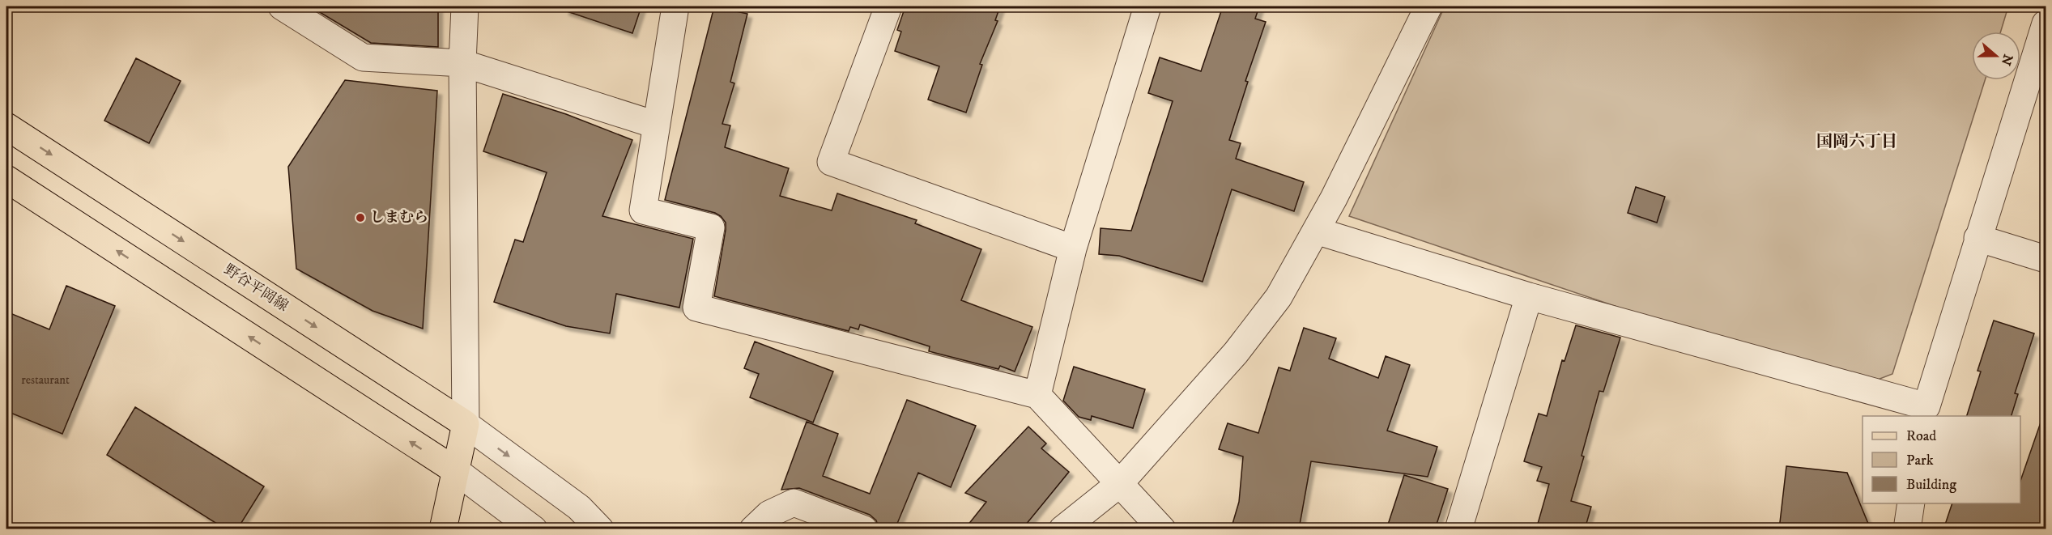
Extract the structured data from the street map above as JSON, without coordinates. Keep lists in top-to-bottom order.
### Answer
{
  "streets": {
    "main road": ["野谷平岡線"]
  },
  "districts": ["国岡六丁目"],
  "places": ["しまむら"],
  "house_numbers": ["restaurant"],
  "legend": ["Road", "Park", "Building"],
  "north": "right"
}
